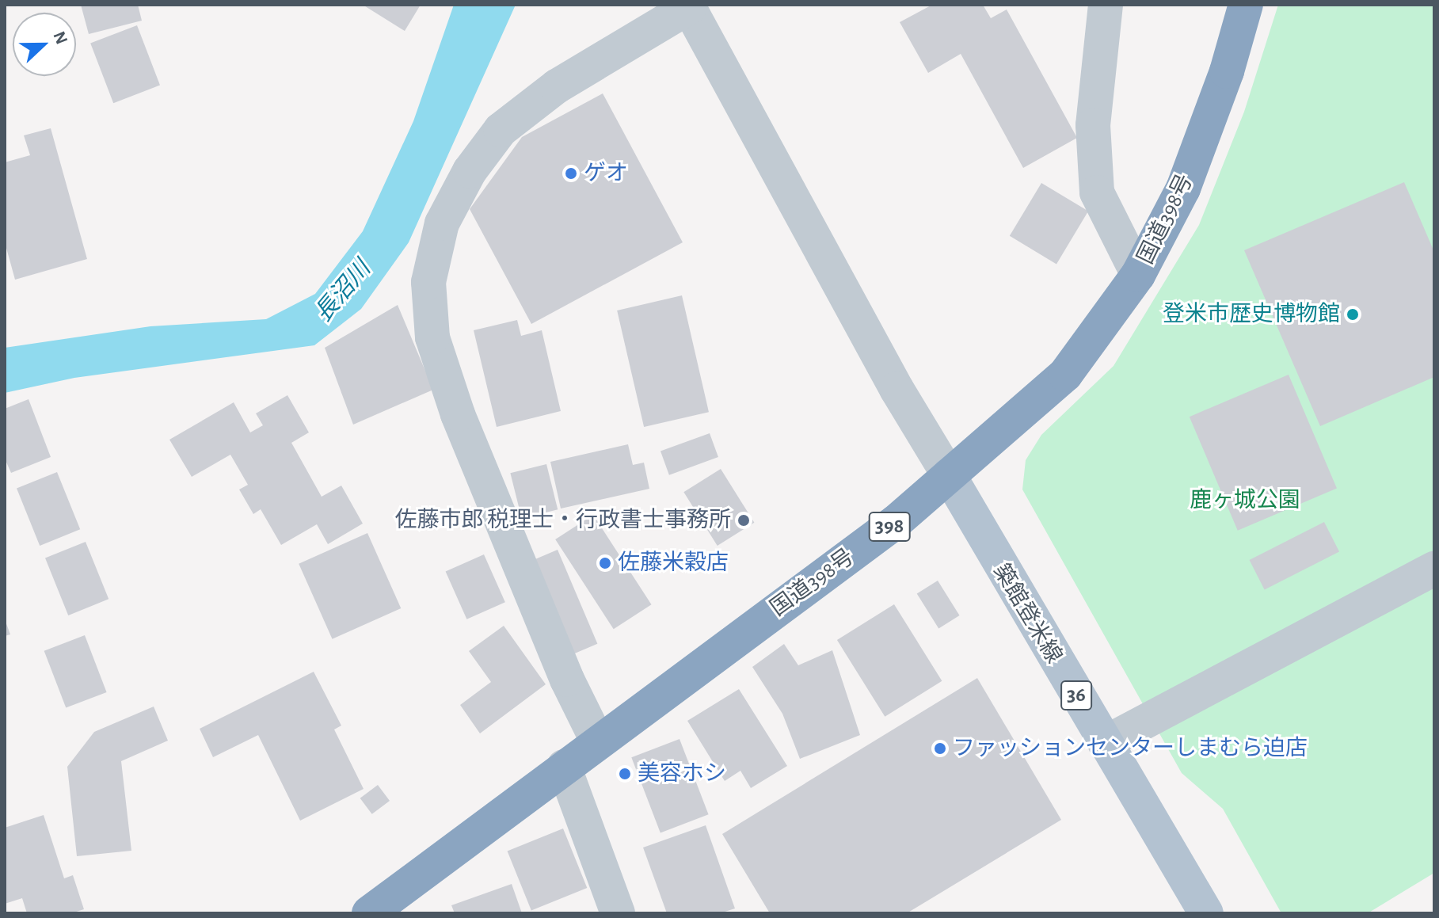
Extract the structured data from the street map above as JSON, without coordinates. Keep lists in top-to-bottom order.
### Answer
{
  "streets": {
    "highway": ["国道398号", "398"],
    "main road": ["築館登米線", "36"]
  },
  "crossings": [
    ["国道398号", "築館登米線"]
  ],
  "water": ["長沼川"],
  "parks": ["鹿ヶ城公園"],
  "places": [
    "ゲオ",
    "登米市歴史博物館",
    "佐藤市郎 税理士・行政書士事務所",
    "佐藤米穀店",
    "ファッションセンターしまむら迫店",
    "美容ホシ"
  ],
  "north": "right"
}
